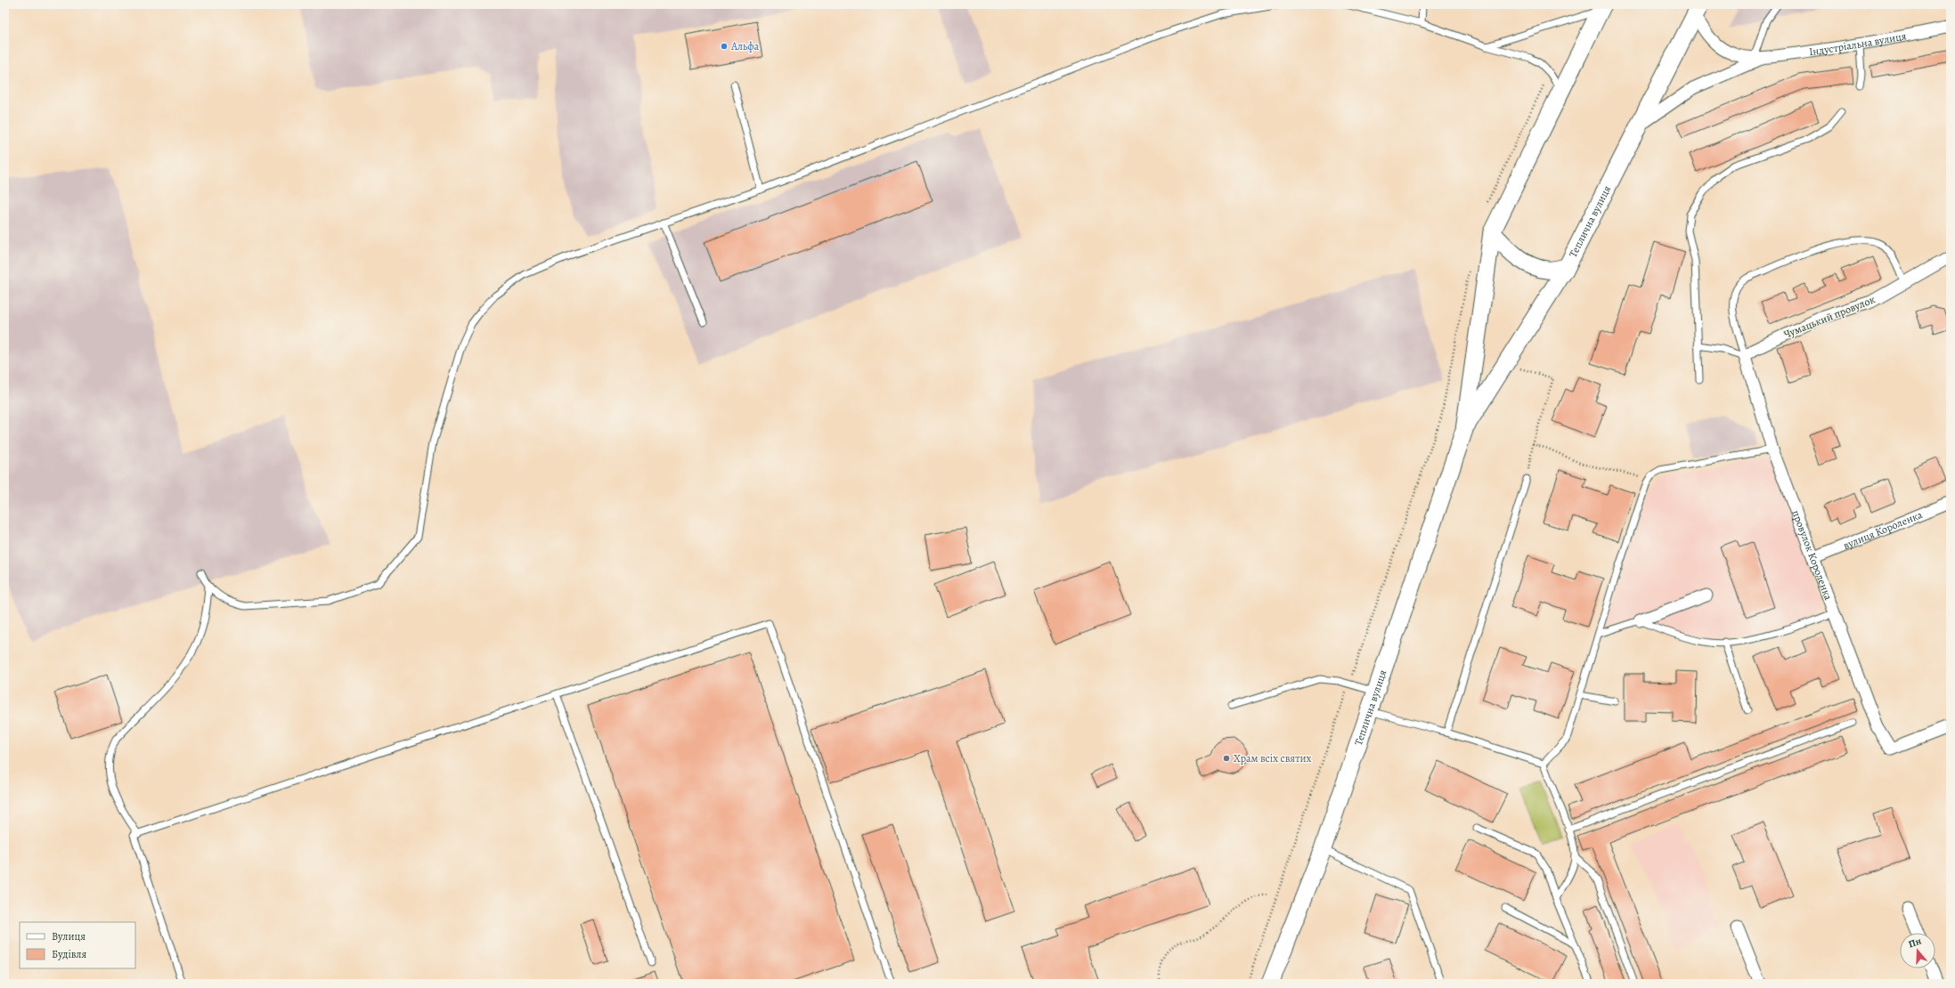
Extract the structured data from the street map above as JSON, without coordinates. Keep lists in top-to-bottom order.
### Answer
{
  "streets": {
    "main road": ["Теплична вулиця"],
    "street": [
      "Індустріальна вулиця",
      "Чумацький провулок",
      "вулиця Короленка",
      "провулок Короленка"
    ]
  },
  "crossings": [
    ["Чумацький провулок", "провулок Короленка"],
    ["вулиця Короленка", "провулок Короленка"]
  ],
  "places": ["Альфа", "Храм всіх святих"],
  "legend": ["Вулиця", "Будівля"],
  "north": "top"
}
